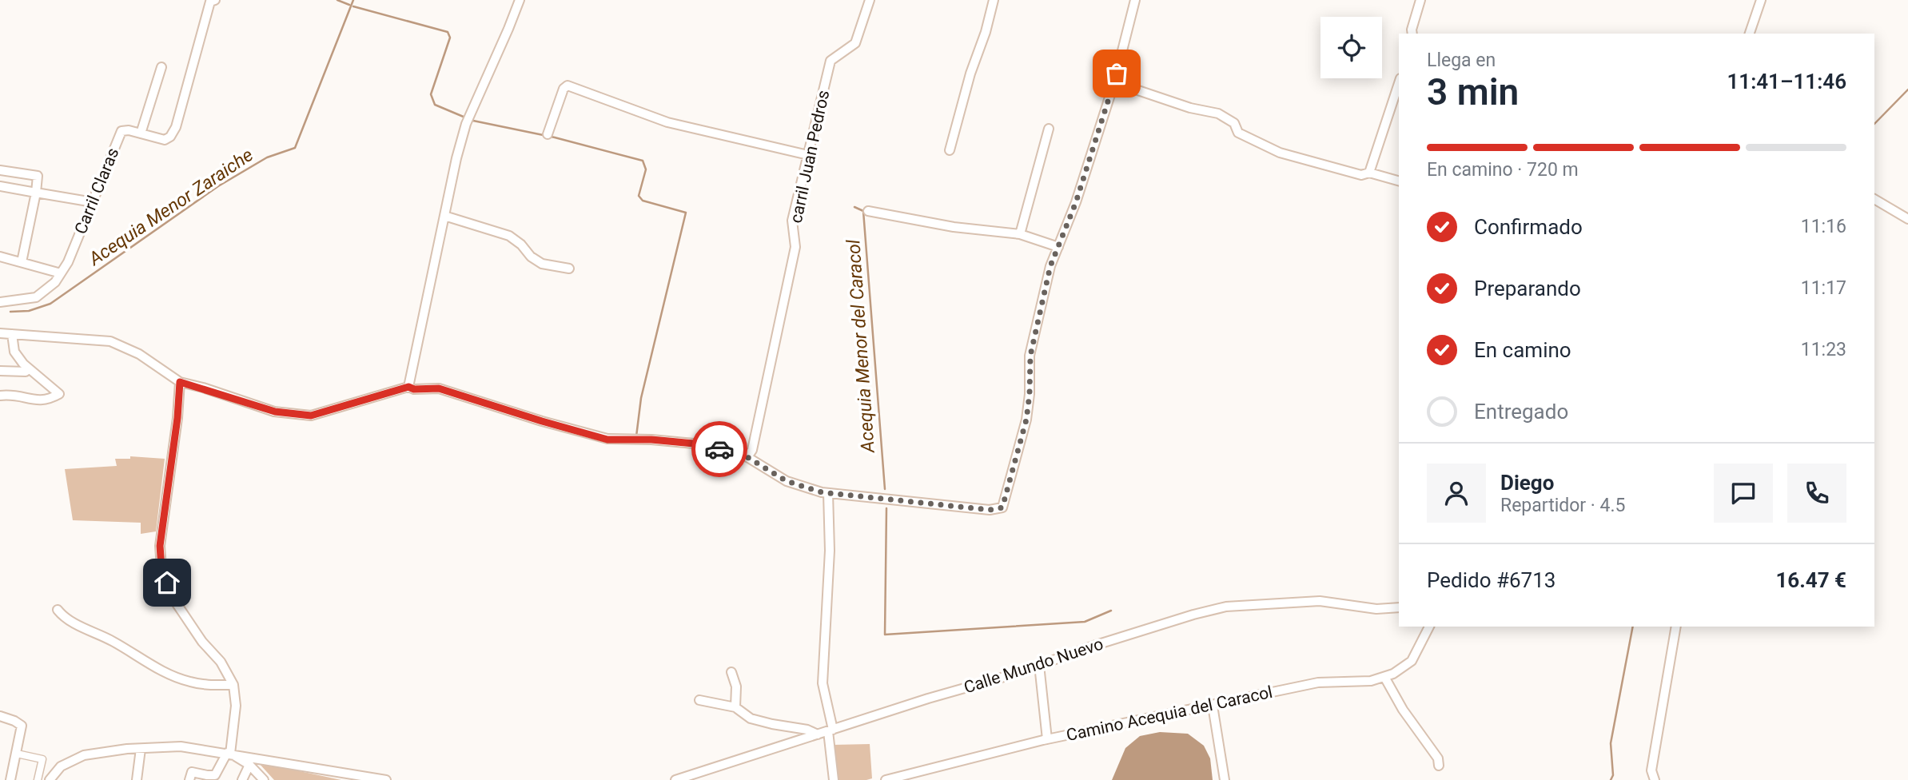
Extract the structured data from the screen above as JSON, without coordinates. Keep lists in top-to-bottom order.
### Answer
{
  "streets": {
    "street": [
      "carril Juan Pedros",
      "Carril Claras",
      "Calle Mundo Nuevo",
      "Camino Acequia del Caracol"
    ]
  },
  "water": ["Acequia Menor Zaraiche", "Acequia Menor del Caracol"],
  "page": {
    "heading": ["3 min", "Llega en", "11:41–11:46"],
    "panel": [
      "Diego",
      "Repartidor · 4.5",
      "Pedido #6713",
      "16.47 €"
    ],
    "bar": "En camino · 720 m",
    "list": [
      ["Confirmado", "11:16"],
      ["Preparando", "11:17"],
      ["En camino", "11:23"],
      "Entregado"
    ]
  }
}
